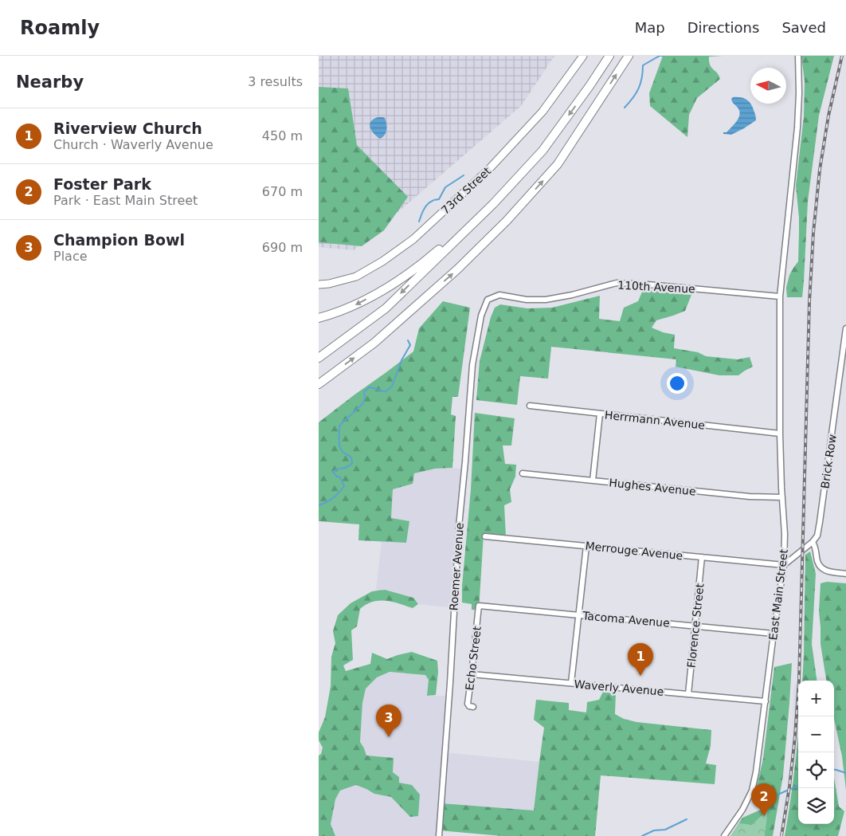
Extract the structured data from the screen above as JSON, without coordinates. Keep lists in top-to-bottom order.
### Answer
{
  "streets": {
    "main road": ["73rd Street"],
    "street": [
      "110th Avenue",
      "Herrmann Avenue",
      "Brick Row",
      "Hughes Avenue",
      "Merrouge Avenue",
      "Roemer Avenue",
      "East Main Street",
      "Tacoma Avenue",
      "Florence Street",
      "Echo Street",
      "Waverly Avenue"
    ]
  },
  "crossings": [
    ["110th Avenue", "Roemer Avenue"],
    ["110th Avenue", "East Main Street"],
    ["Herrmann Avenue", "East Main Street"],
    ["Hughes Avenue", "East Main Street"],
    ["Merrouge Avenue", "East Main Street"],
    ["Merrouge Avenue", "Florence Street"],
    ["East Main Street", "Tacoma Avenue"],
    ["East Main Street", "Waverly Avenue"],
    ["Tacoma Avenue", "Florence Street"],
    ["Tacoma Avenue", "Echo Street"],
    ["Florence Street", "Waverly Avenue"],
    ["Echo Street", "Waverly Avenue"]
  ],
  "north": "left",
  "page": {
    "header": "Roamly",
    "nav": ["Map", "Directions", "Saved"],
    "heading": ["Nearby", "3 results"],
    "list": [
      {
        "mark": "1",
        "name": "Riverview Church",
        "note": "Church · Waverly Avenue",
        "value": "450 m"
      },
      {
        "mark": "2",
        "name": "Foster Park",
        "note": "Park · East Main Street",
        "value": "670 m"
      },
      {
        "mark": "3",
        "name": "Champion Bowl",
        "note": "Place",
        "value": "690 m"
      }
    ],
    "pins": ["1", "3", "2"],
    "map_buttons": ["+", "−"]
  }
}
